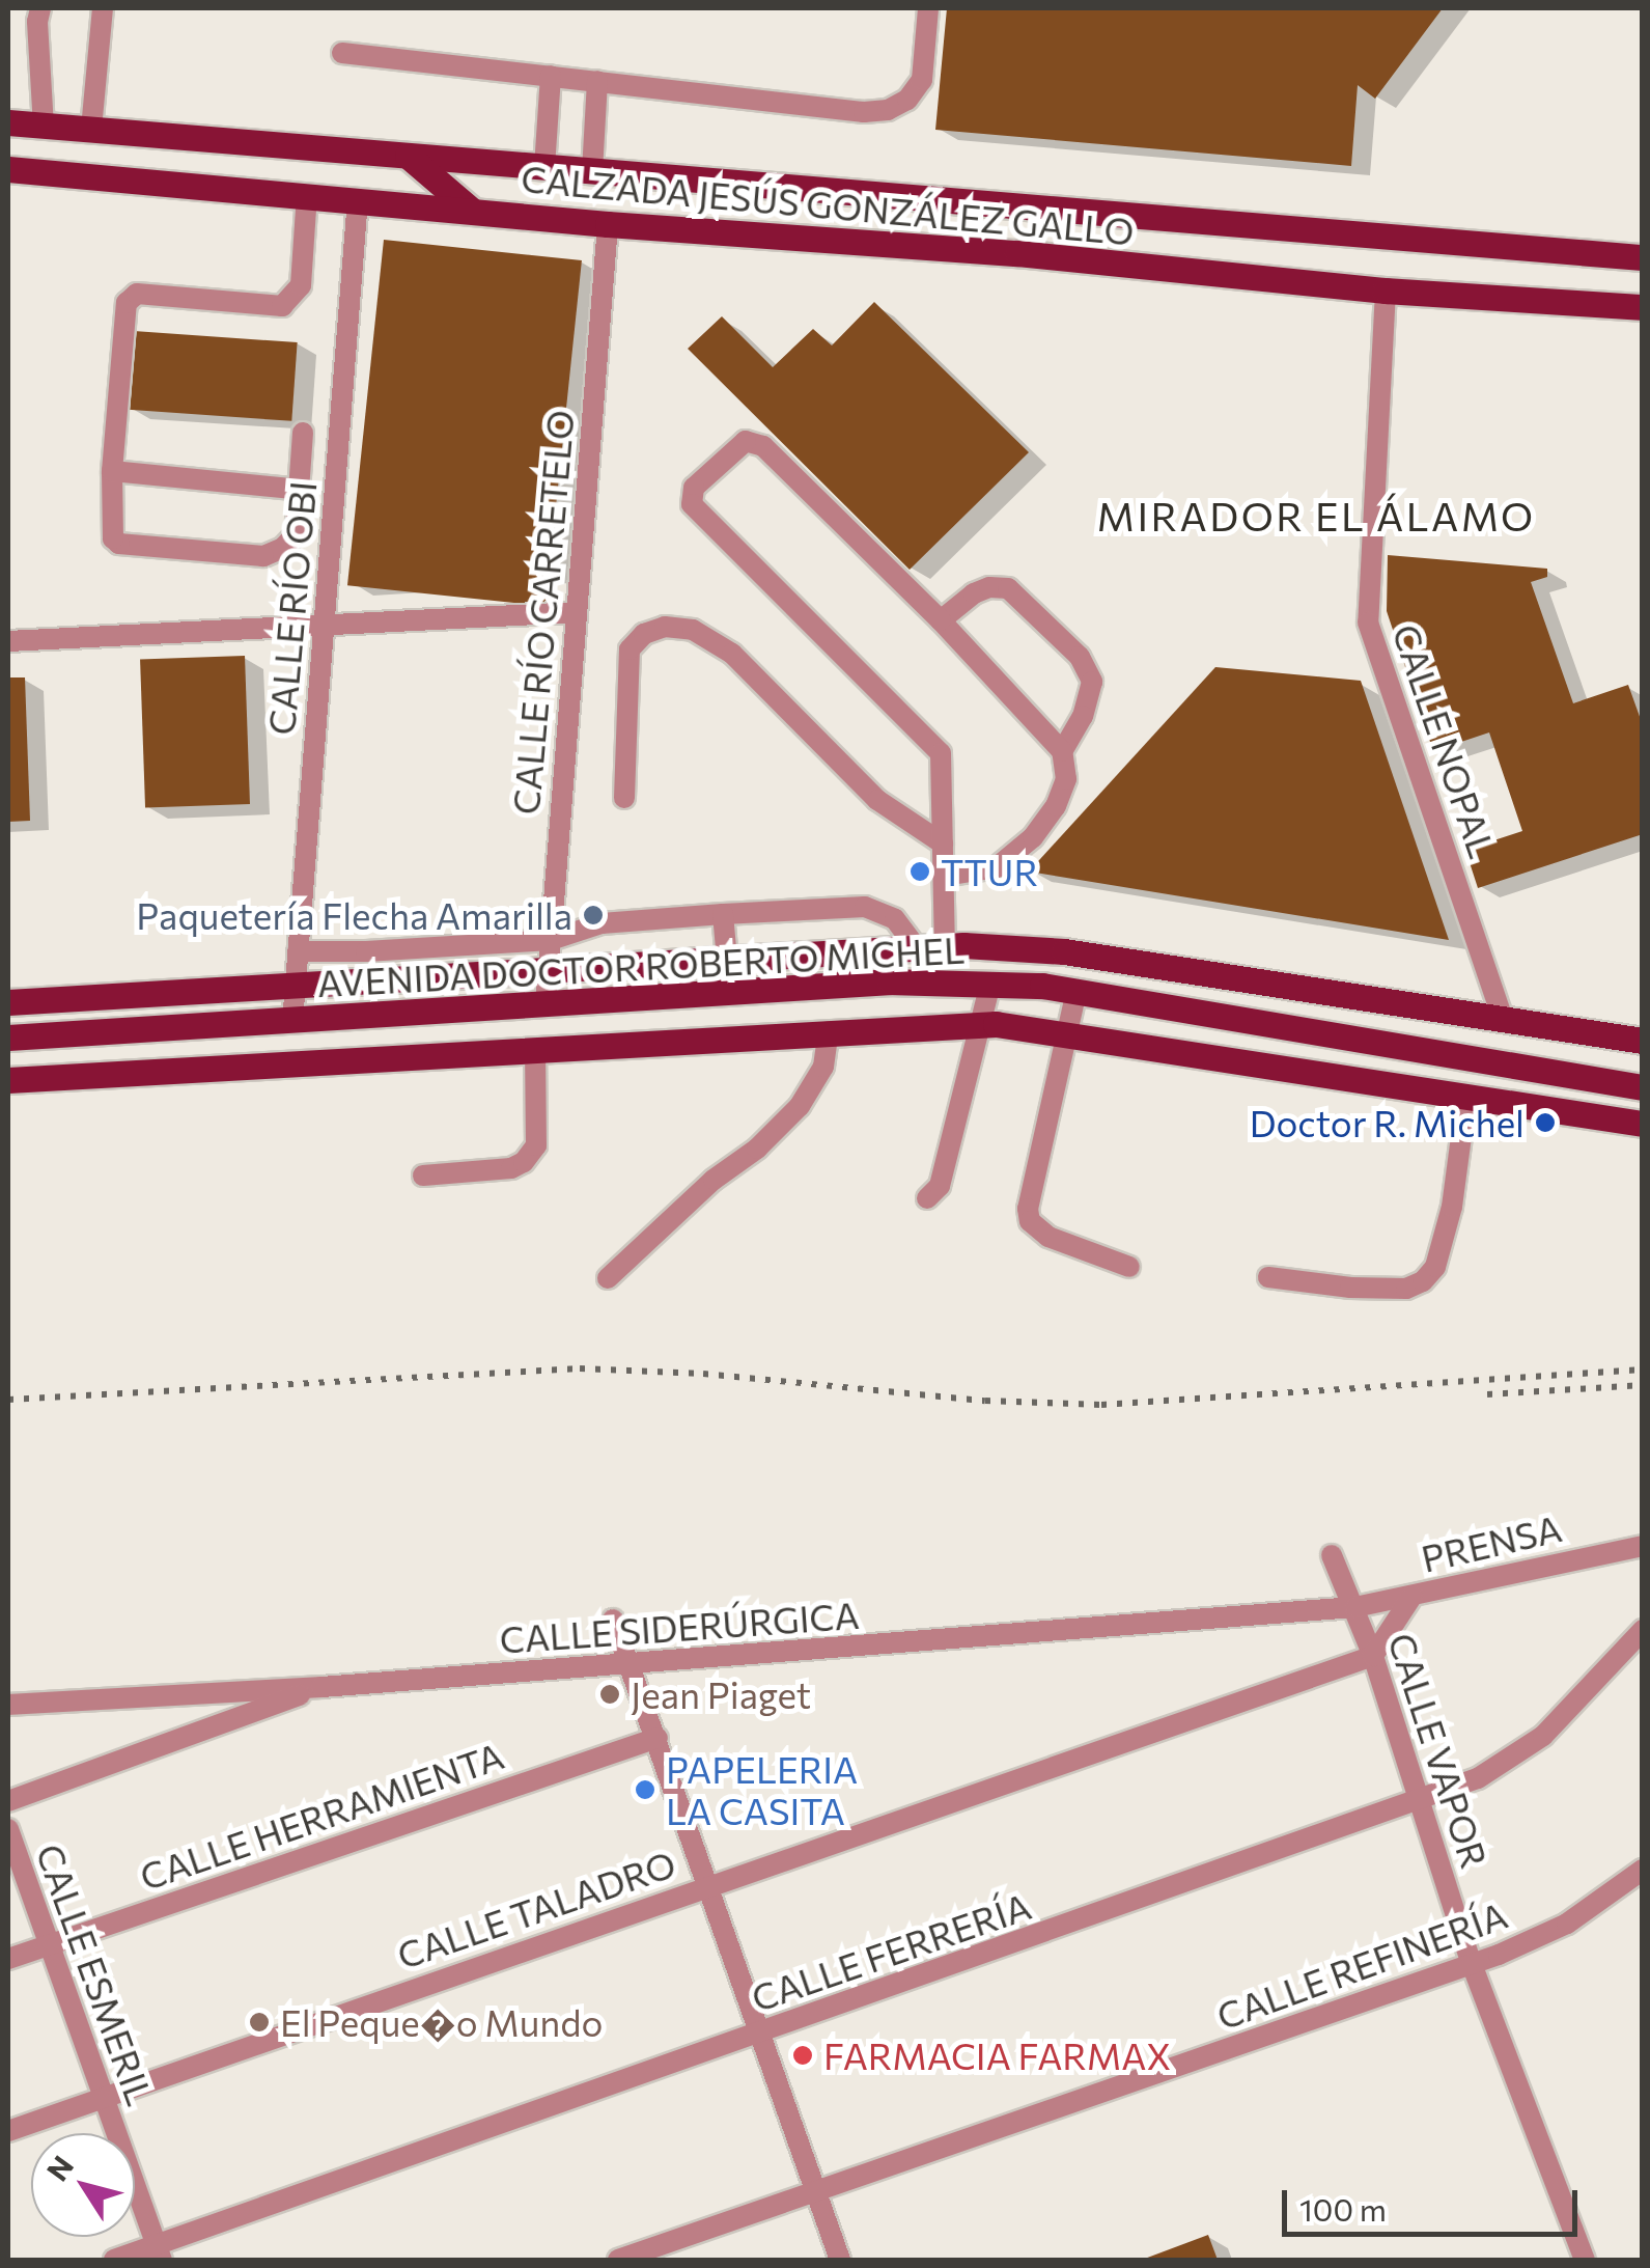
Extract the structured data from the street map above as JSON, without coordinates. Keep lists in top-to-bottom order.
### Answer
{
  "streets": {
    "main road": ["CALZADA JESÚS GONZÁLEZ GALLO", "AVENIDA DOCTOR ROBERTO MICHEL"],
    "street": [
      "CALLE RÍO OBI",
      "CALLE RÍO CARRETELO",
      "CALLE NOPAL",
      "PRENSA",
      "CALLE SIDERÚRGICA",
      "CALLE VAPOR",
      "CALLE HERRAMIENTA",
      "CALLE TALADRO",
      "CALLE FERRERÍA",
      "CALLE REFINERÍA",
      "CALLE ESMERIL"
    ]
  },
  "crossings": [
    ["CALZADA JESÚS GONZÁLEZ GALLO", "CALLE RÍO OBI"],
    ["CALZADA JESÚS GONZÁLEZ GALLO", "CALLE RÍO CARRETELO"],
    ["CALZADA JESÚS GONZÁLEZ GALLO", "CALLE NOPAL"],
    ["CALLE RÍO OBI", "AVENIDA DOCTOR ROBERTO MICHEL"],
    ["CALLE RÍO CARRETELO", "AVENIDA DOCTOR ROBERTO MICHEL"],
    ["CALLE NOPAL", "AVENIDA DOCTOR ROBERTO MICHEL"],
    ["PRENSA", "CALLE SIDERÚRGICA"],
    ["PRENSA", "CALLE VAPOR"],
    ["CALLE SIDERÚRGICA", "CALLE VAPOR"],
    ["CALLE VAPOR", "CALLE TALADRO"],
    ["CALLE VAPOR", "CALLE FERRERÍA"],
    ["CALLE VAPOR", "CALLE REFINERÍA"],
    ["CALLE HERRAMIENTA", "CALLE ESMERIL"],
    ["CALLE TALADRO", "CALLE ESMERIL"],
    ["CALLE FERRERÍA", "CALLE ESMERIL"]
  ],
  "districts": ["MIRADOR EL ÁLAMO"],
  "places": [
    "TTUR",
    "Paquetería Flecha Amarilla",
    "Doctor R. Michel",
    "Jean Piaget",
    "PAPELERIA LA CASITA",
    "El Peque�o Mundo",
    "FARMACIA FARMAX"
  ],
  "scale_bar": "100 m",
  "north": "top left"
}
